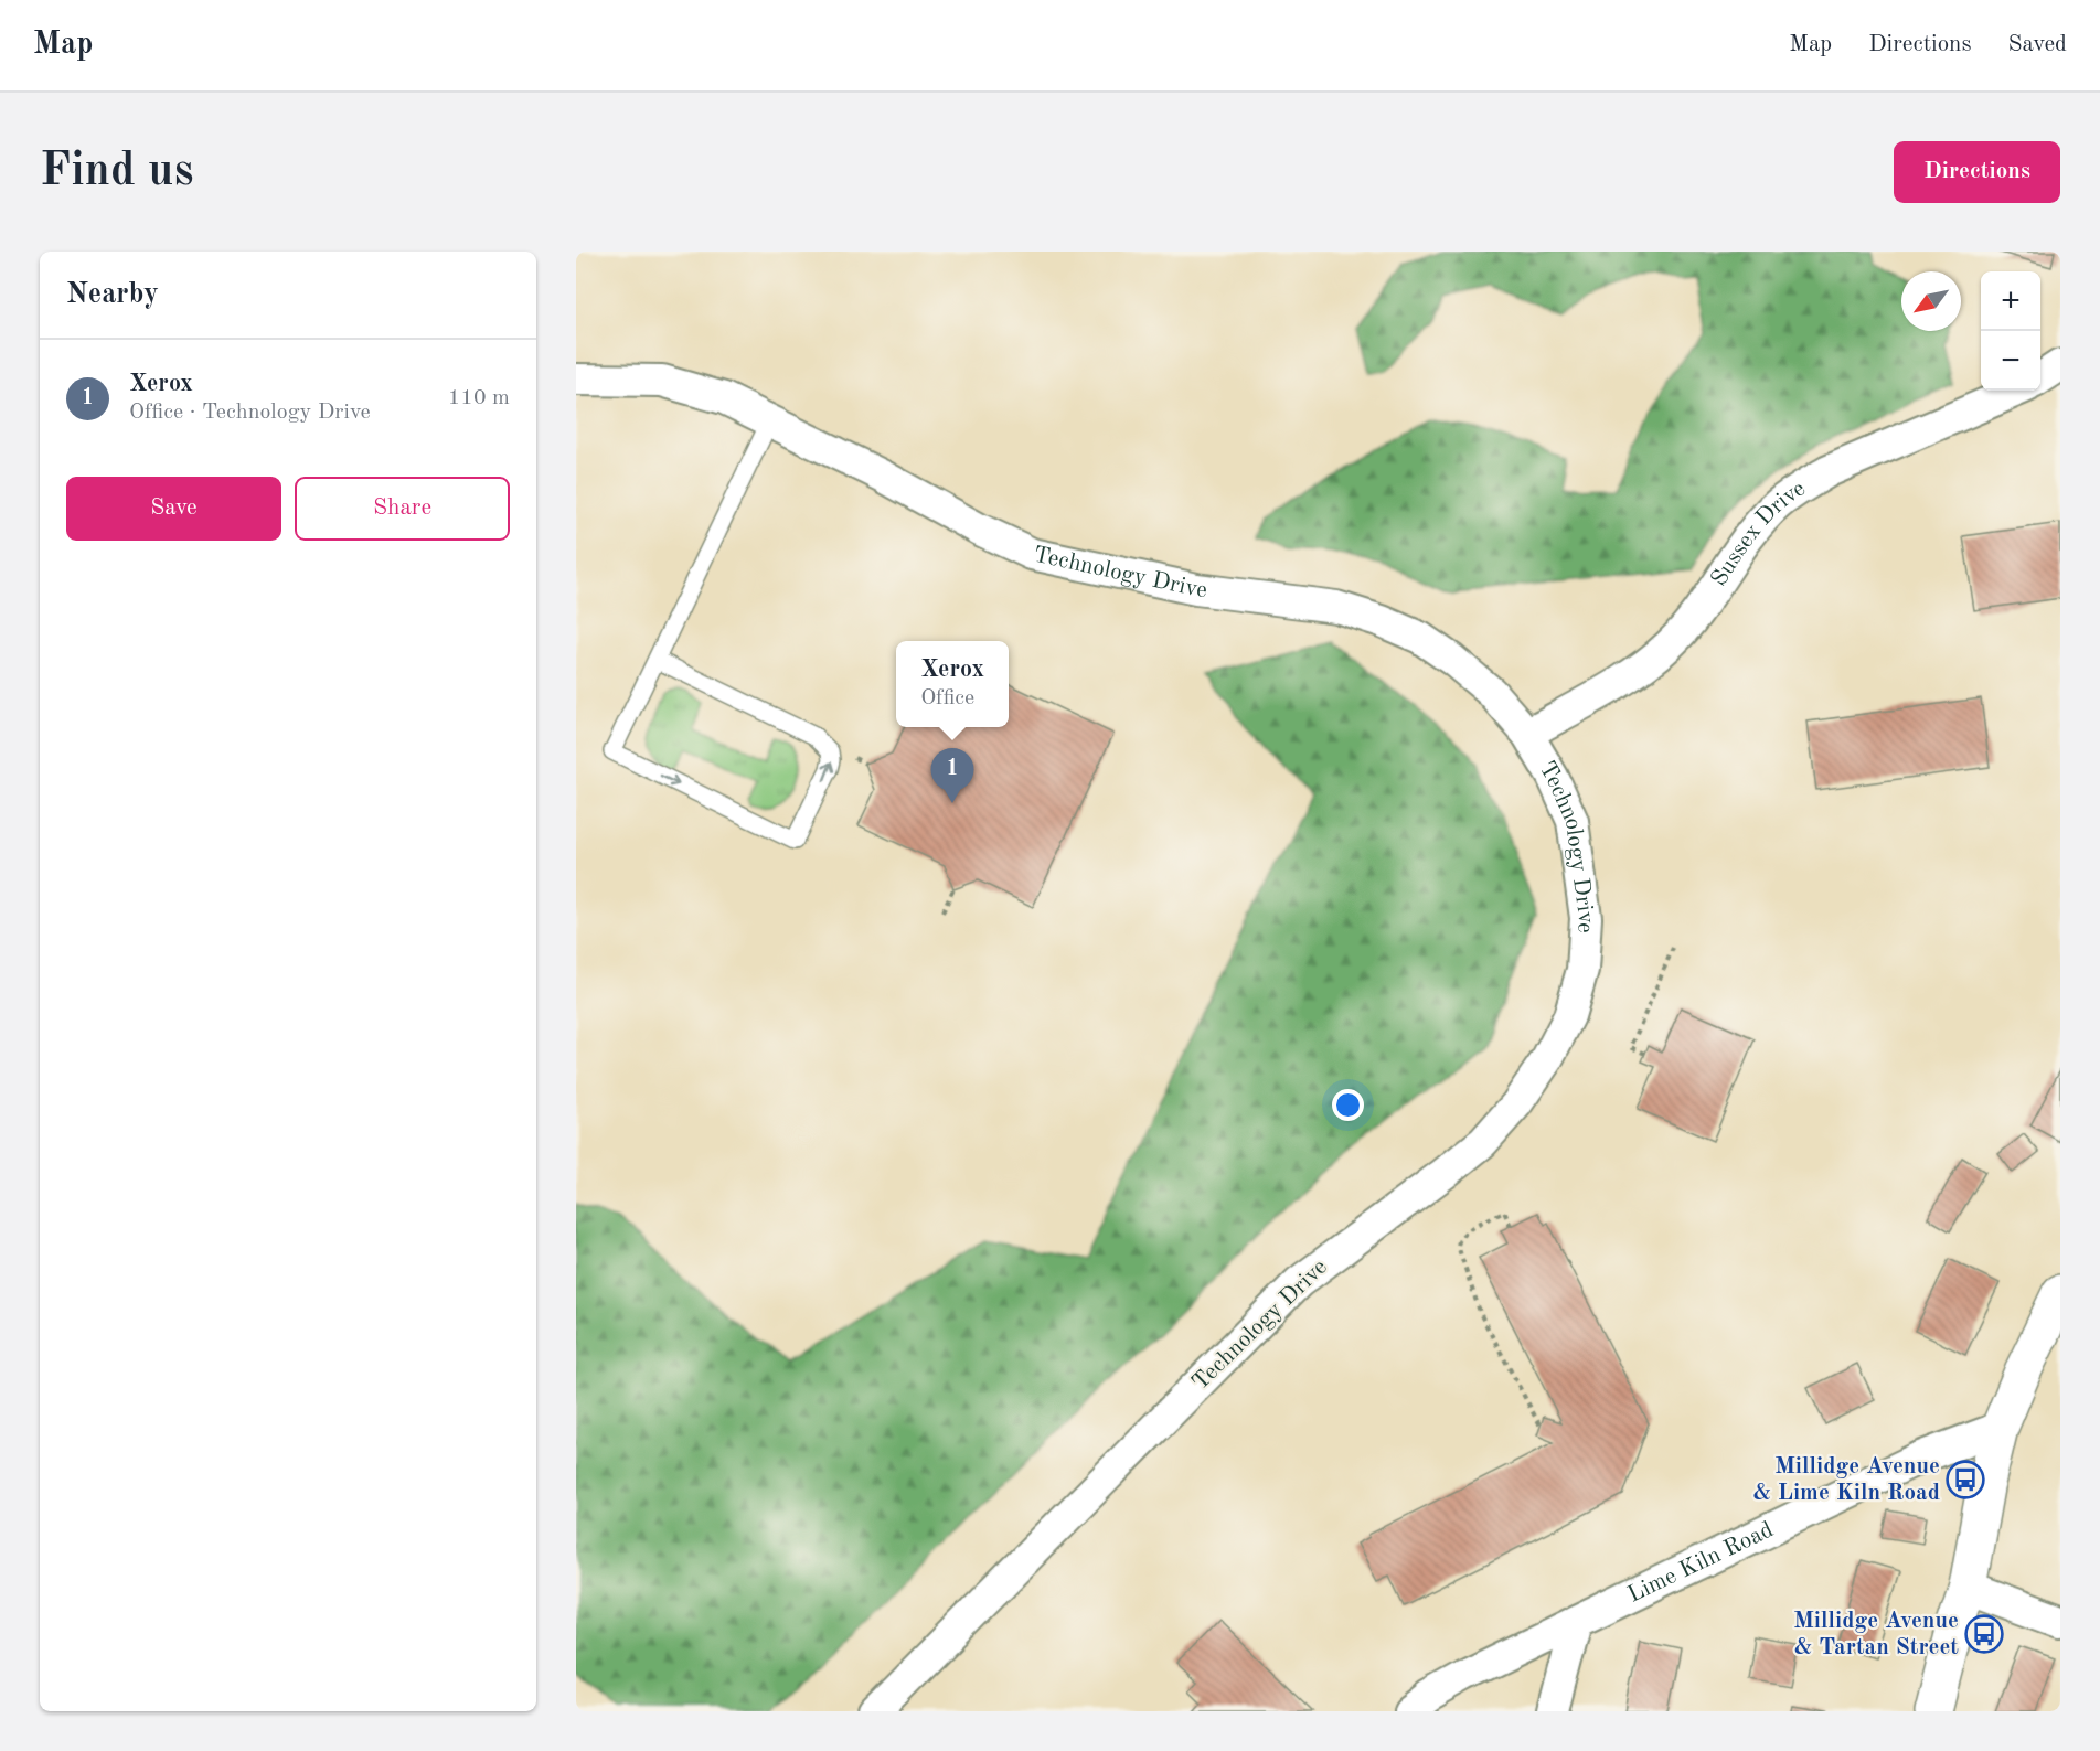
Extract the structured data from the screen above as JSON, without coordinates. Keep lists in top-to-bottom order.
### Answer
{
  "streets": {
    "street": ["Sussex Drive", "Technology Drive", "Lime Kiln Road"]
  },
  "crossings": [
    ["Sussex Drive", "Technology Drive"]
  ],
  "places": {
    "bus stop": ["Millidge Avenue & Lime Kiln Road", "Millidge Avenue & Tartan Street"]
  },
  "north": "bottom left",
  "page": {
    "header": "Map",
    "nav": ["Map", "Directions", "Saved"],
    "buttons": [
      "Directions",
      ["Save", "Share"]
    ],
    "title": "Find us",
    "heading": "Nearby",
    "map_buttons": ["+", "−"],
    "list": [
      {
        "mark": "1",
        "name": "Xerox",
        "note": "Office · Technology Drive",
        "value": "110 m"
      }
    ],
    "popup": ["Xerox", "Office"],
    "pins": "1"
  }
}
